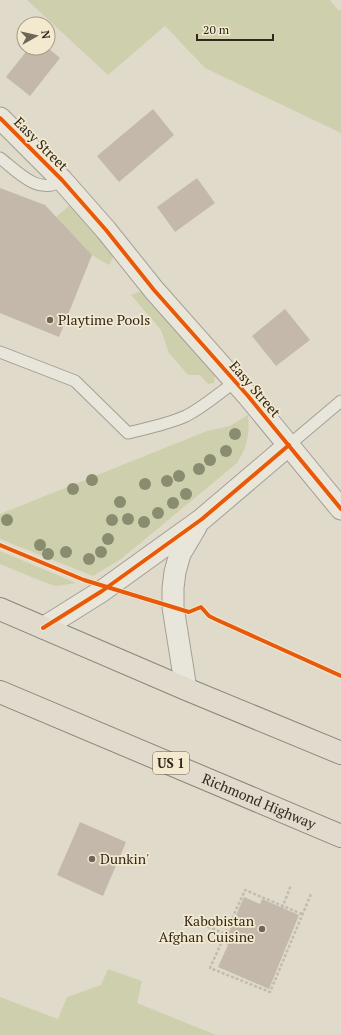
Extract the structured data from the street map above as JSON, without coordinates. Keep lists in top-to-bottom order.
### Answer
{
  "streets": {
    "main road": ["US 1", "Richmond Highway"],
    "street": ["Easy Street"]
  },
  "places": ["Playtime Pools", "Dunkin'", "Kabobistan Afghan Cuisine"],
  "scale_bar": "20 m",
  "north": "right"
}
